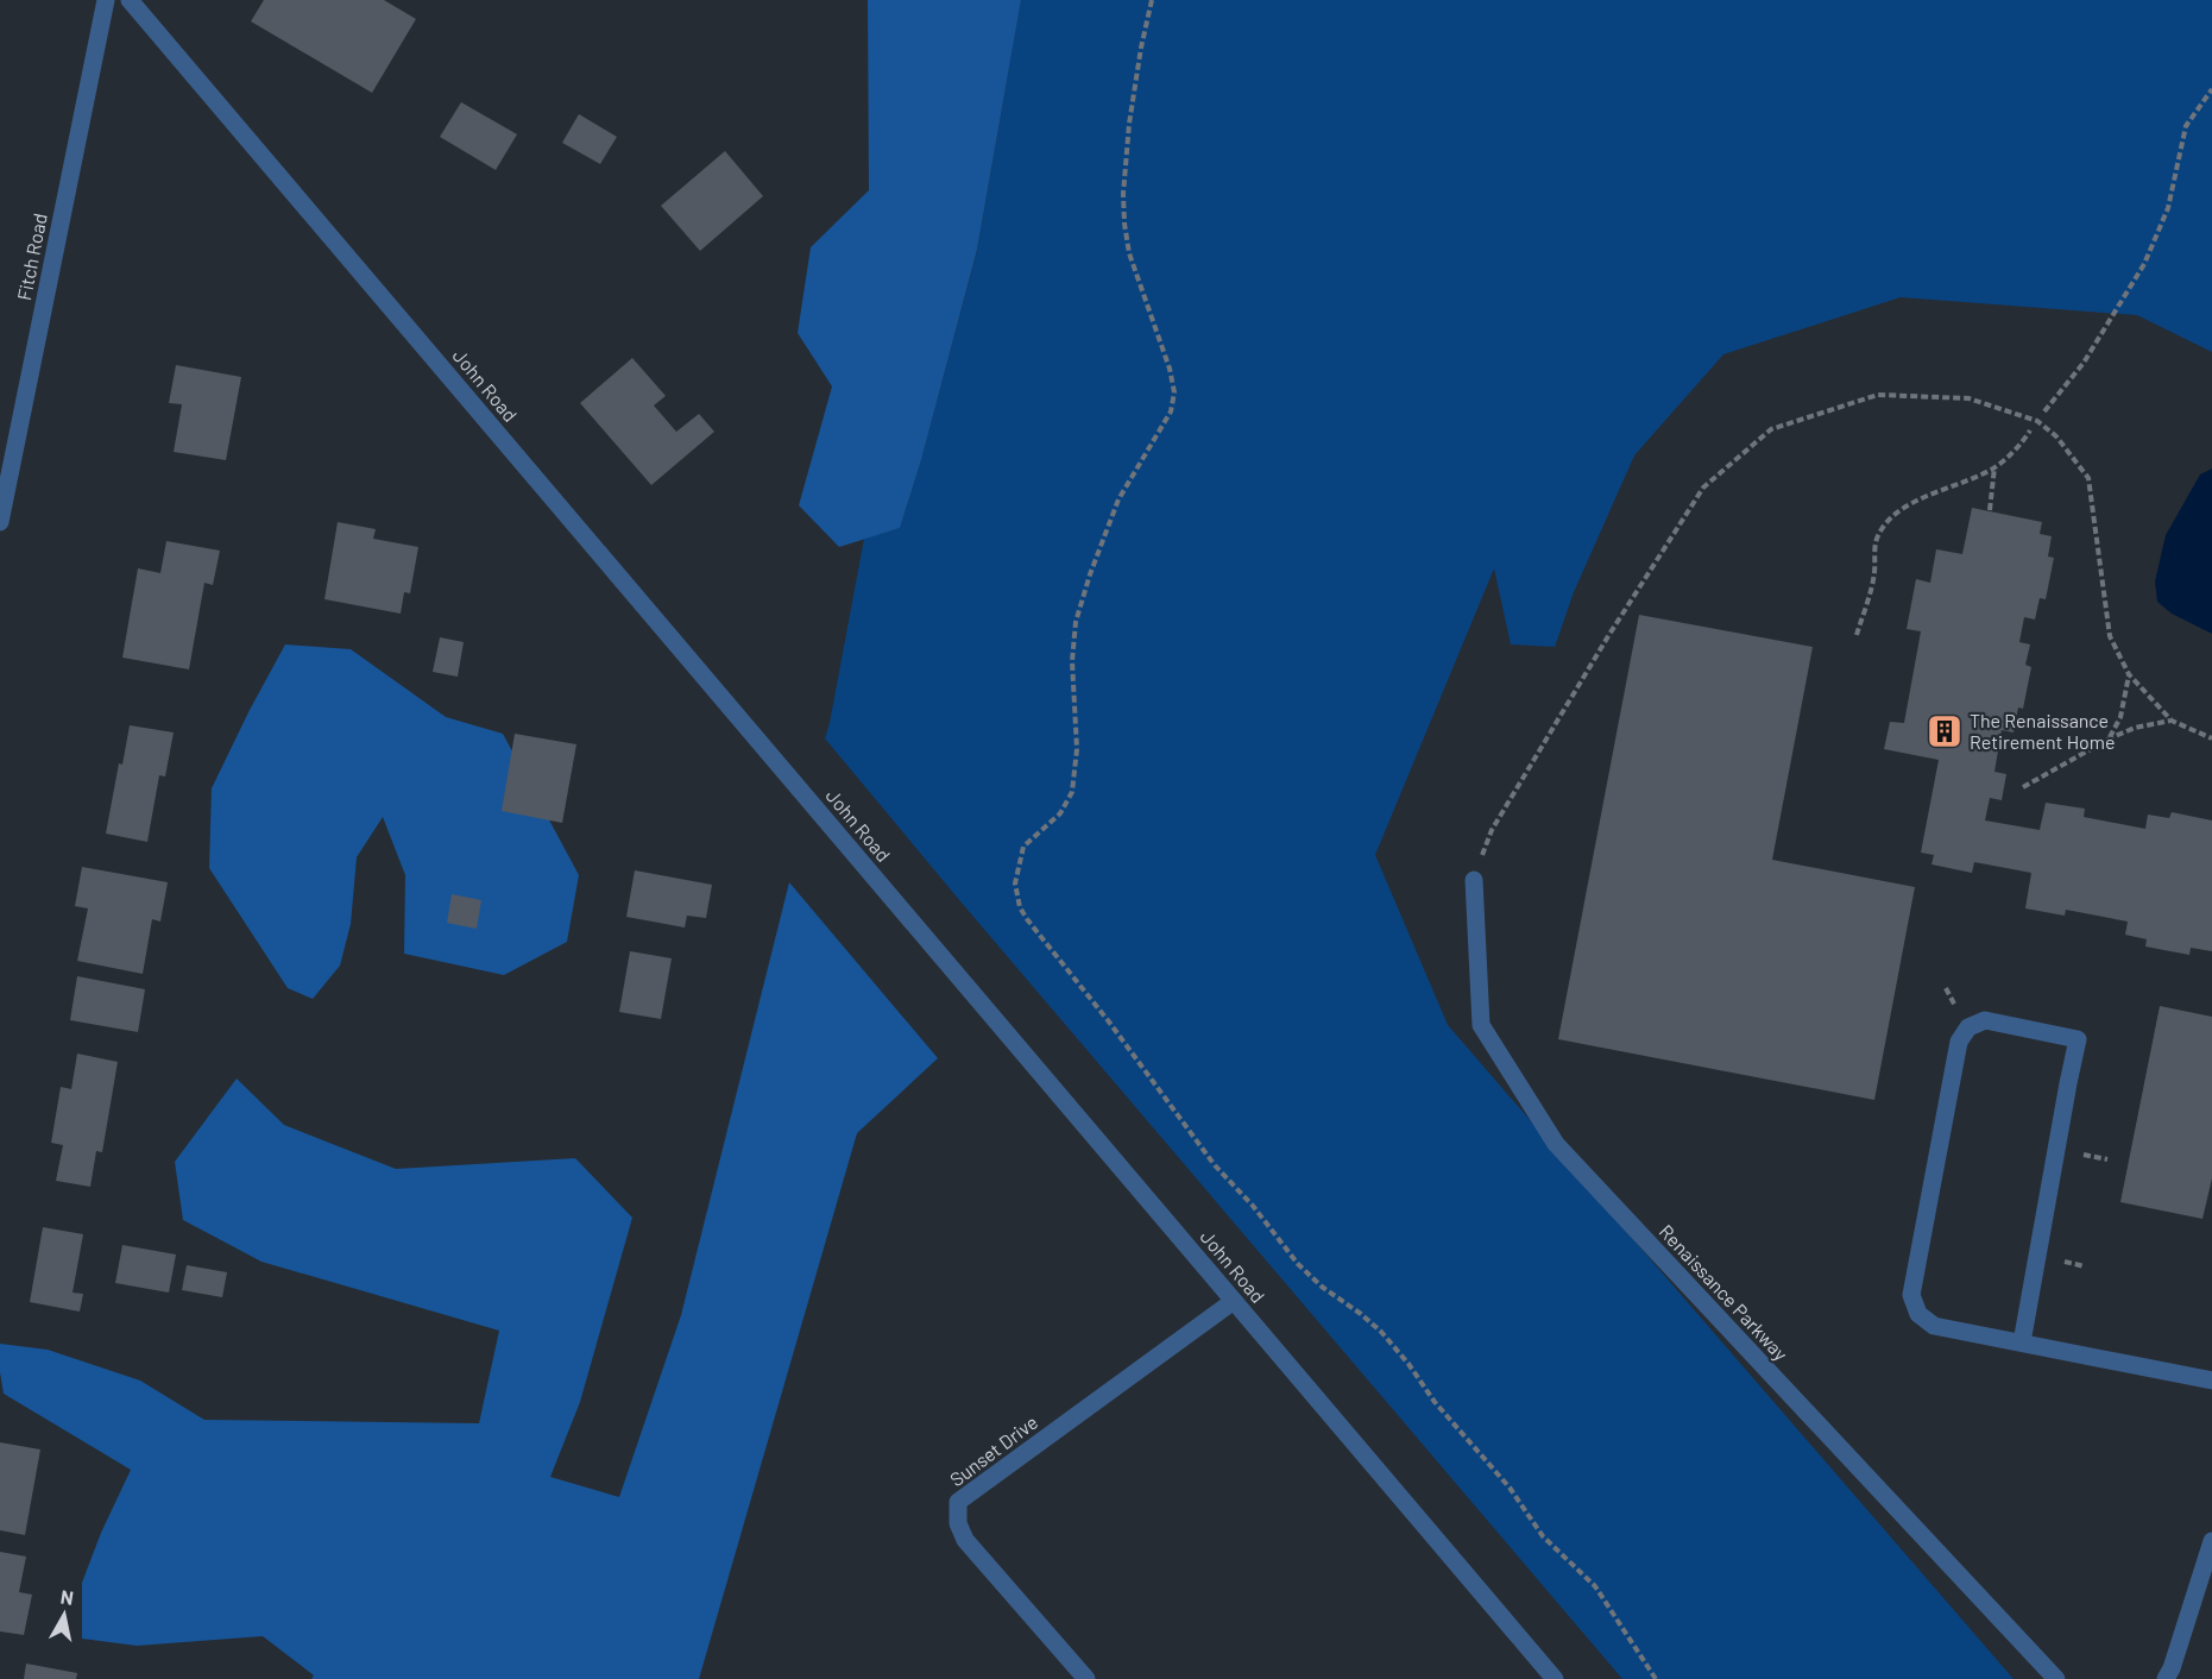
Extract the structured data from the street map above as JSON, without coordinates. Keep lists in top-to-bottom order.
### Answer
{
  "streets": {
    "street": [
      "Fitch Road",
      "John Road",
      "Renaissance Parkway",
      "Sunset Drive"
    ]
  },
  "crossings": [
    ["John Road", "Sunset Drive"]
  ],
  "places": {
    "building": ["The Renaissance Retirement Home"]
  },
  "north": "top"
}
